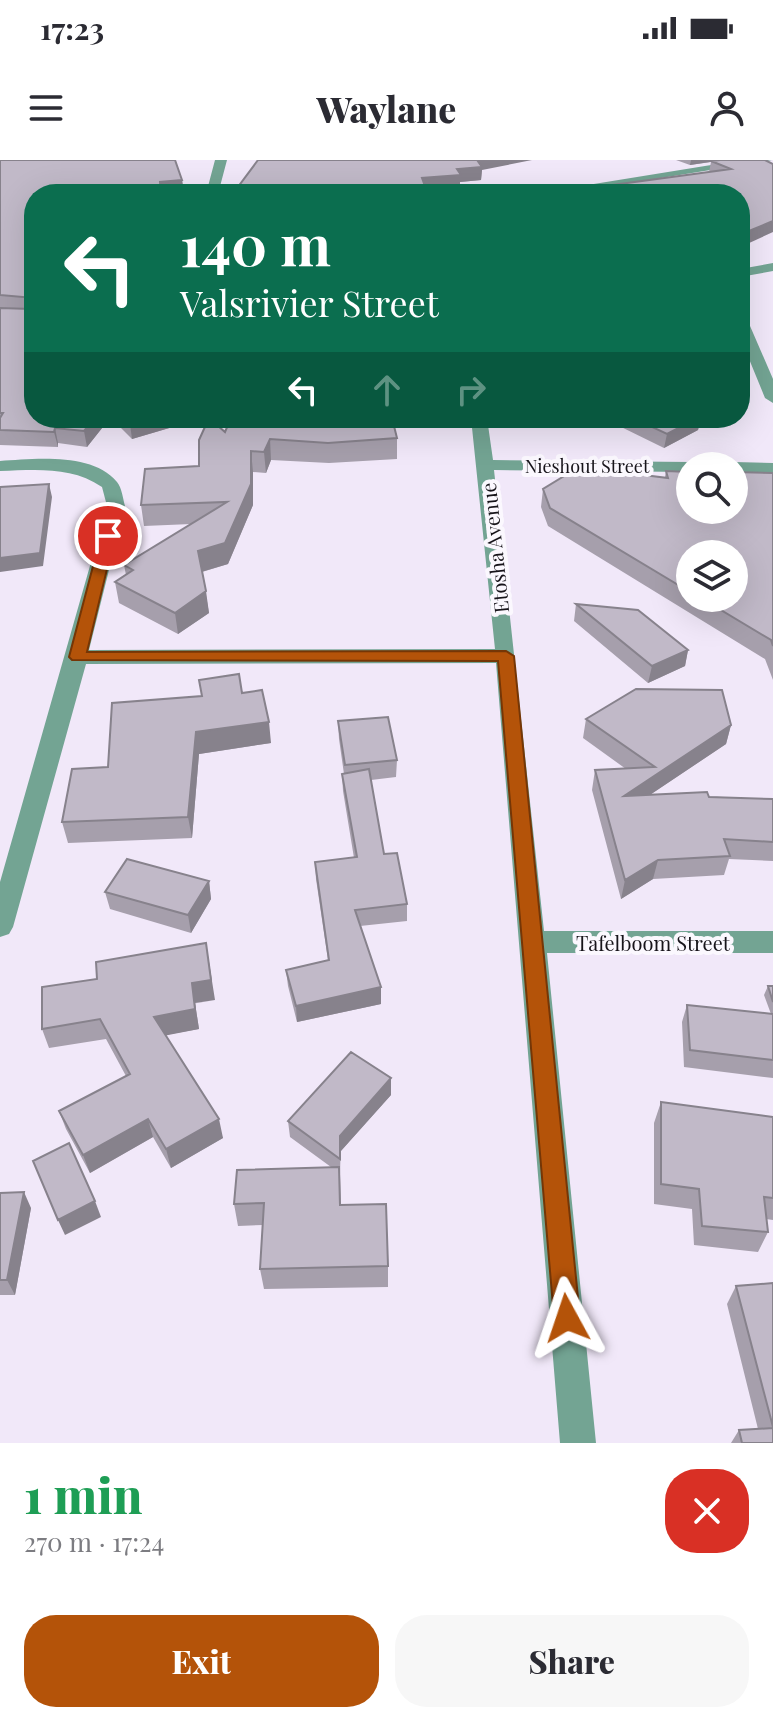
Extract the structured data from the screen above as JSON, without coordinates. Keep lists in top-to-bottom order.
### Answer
{
  "streets": {
    "street": ["Nieshout Street", "Etosha Avenue", "Tafelboom Street"]
  },
  "crossings": [
    ["Nieshout Street", "Etosha Avenue"],
    ["Etosha Avenue", "Tafelboom Street"]
  ],
  "page": {
    "status": "17:23",
    "header": "Waylane",
    "turn": ["140 m", "Valsrivier Street"],
    "heading": ["1 min", "270 m · 17:24"],
    "buttons": ["Exit", "Share"]
  }
}
